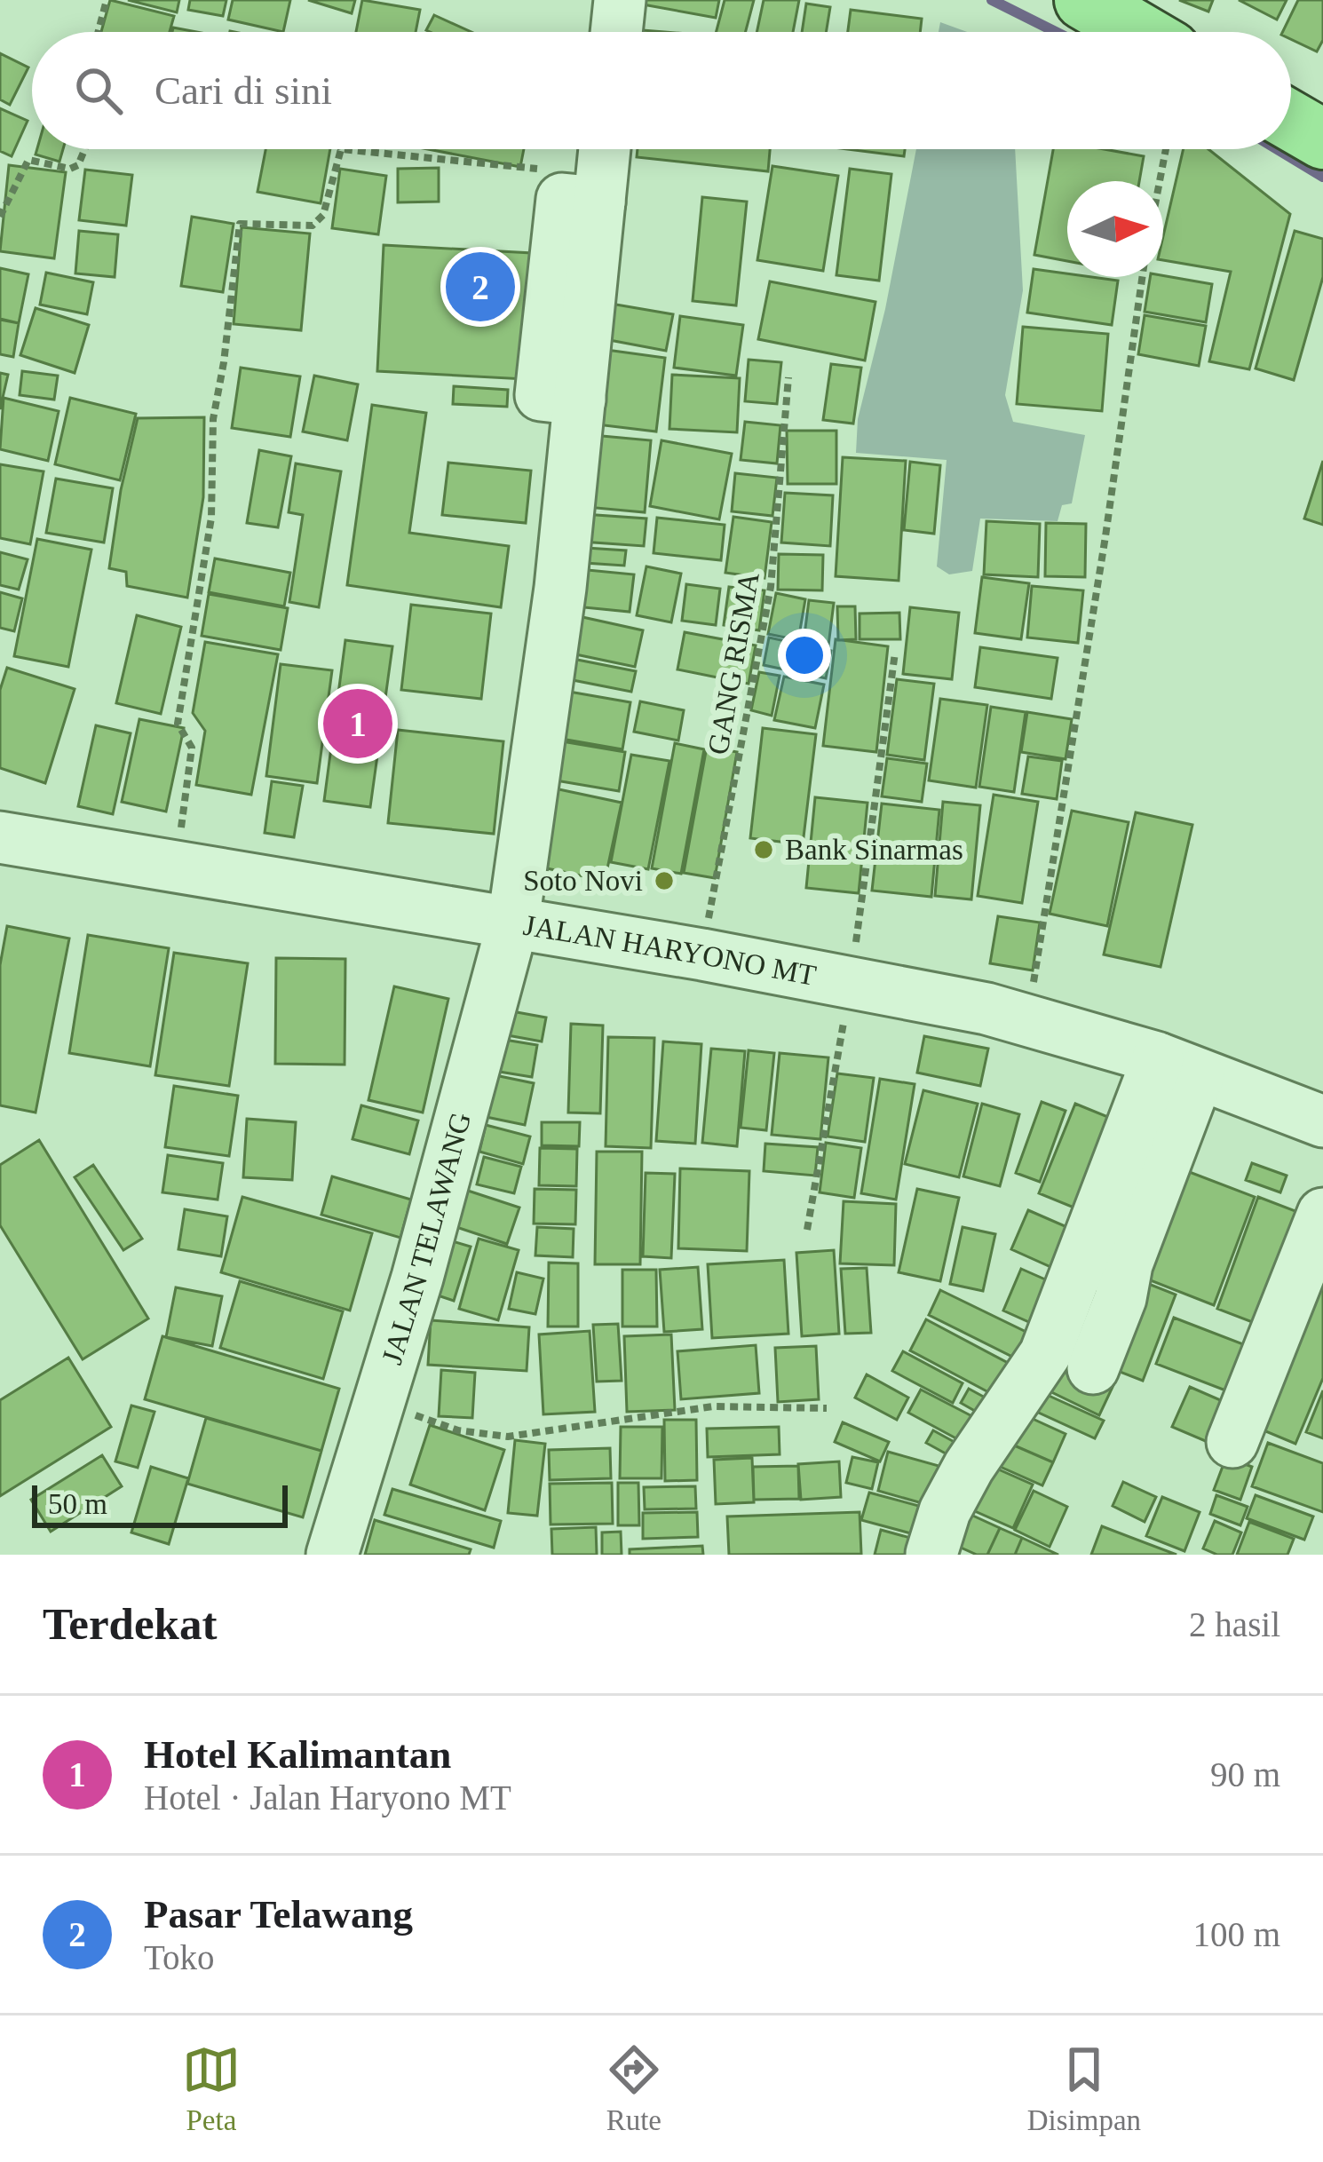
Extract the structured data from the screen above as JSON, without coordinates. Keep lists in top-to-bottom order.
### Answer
{
  "streets": {
    "street": ["JALAN HARYONO MT", "JALAN TELAWANG"],
    "path": ["GANG RISMA"]
  },
  "crossings": [
    ["GANG RISMA", "JALAN HARYONO MT"],
    ["JALAN HARYONO MT", "JALAN TELAWANG"]
  ],
  "places": ["Bank Sinarmas", "Soto Novi"],
  "scale_bar": "50 m",
  "north": "right",
  "page": {
    "search": "Cari di sini",
    "pins": ["2", "1"],
    "scale": "50 m",
    "heading": ["Terdekat", "2 hasil"],
    "list": [
      {
        "mark": "1",
        "name": "Hotel Kalimantan",
        "note": "Hotel · Jalan Haryono MT",
        "value": "90 m"
      },
      {
        "mark": "2",
        "name": "Pasar Telawang",
        "note": "Toko",
        "value": "100 m"
      }
    ],
    "nav": ["Peta", "Rute", "Disimpan"]
  }
}
